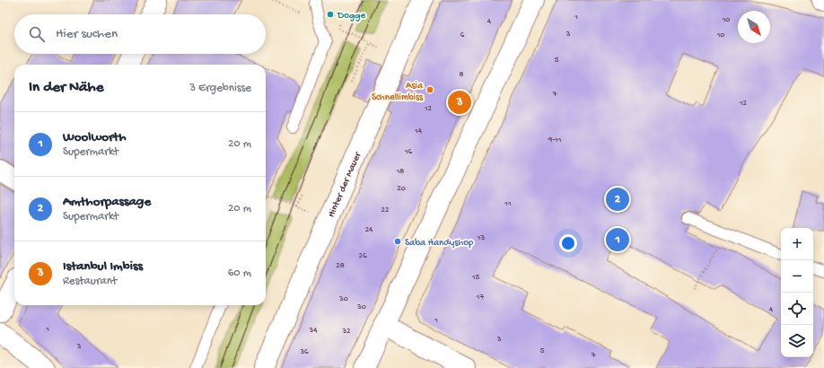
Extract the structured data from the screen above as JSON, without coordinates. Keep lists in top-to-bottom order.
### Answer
{
  "streets": {
    "street": ["Hinter der Mauer"]
  },
  "places": ["Dogge", "Asia Schnellimbiss", "Saba Handyshop"],
  "house_numbers": [
    "1",
    "10",
    "4",
    "3",
    "6",
    "10",
    "5",
    "8",
    "7",
    "12",
    "12",
    "14",
    "9-11",
    "16",
    "18",
    "20",
    "11",
    "22",
    "24",
    "13",
    "26",
    "28",
    "15",
    "17",
    "30",
    "30",
    "4",
    "1",
    "1",
    "34",
    "32",
    "3",
    "3",
    "5",
    "36",
    "7"
  ],
  "north": "bottom right",
  "page": {
    "search": "Hier suchen",
    "heading": ["In der Nähe", "3 Ergebnisse"],
    "pins": ["3", "2", "1"],
    "list": [
      {
        "mark": "1",
        "name": "Woolworth",
        "note": "Supermarkt",
        "value": "20 m"
      },
      {
        "mark": "2",
        "name": "Amthorpassage",
        "note": "Supermarkt",
        "value": "20 m"
      },
      {
        "mark": "3",
        "name": "Istanbul Imbiss",
        "note": "Restaurant",
        "value": "60 m"
      }
    ],
    "map_buttons": ["+", "−"]
  }
}
